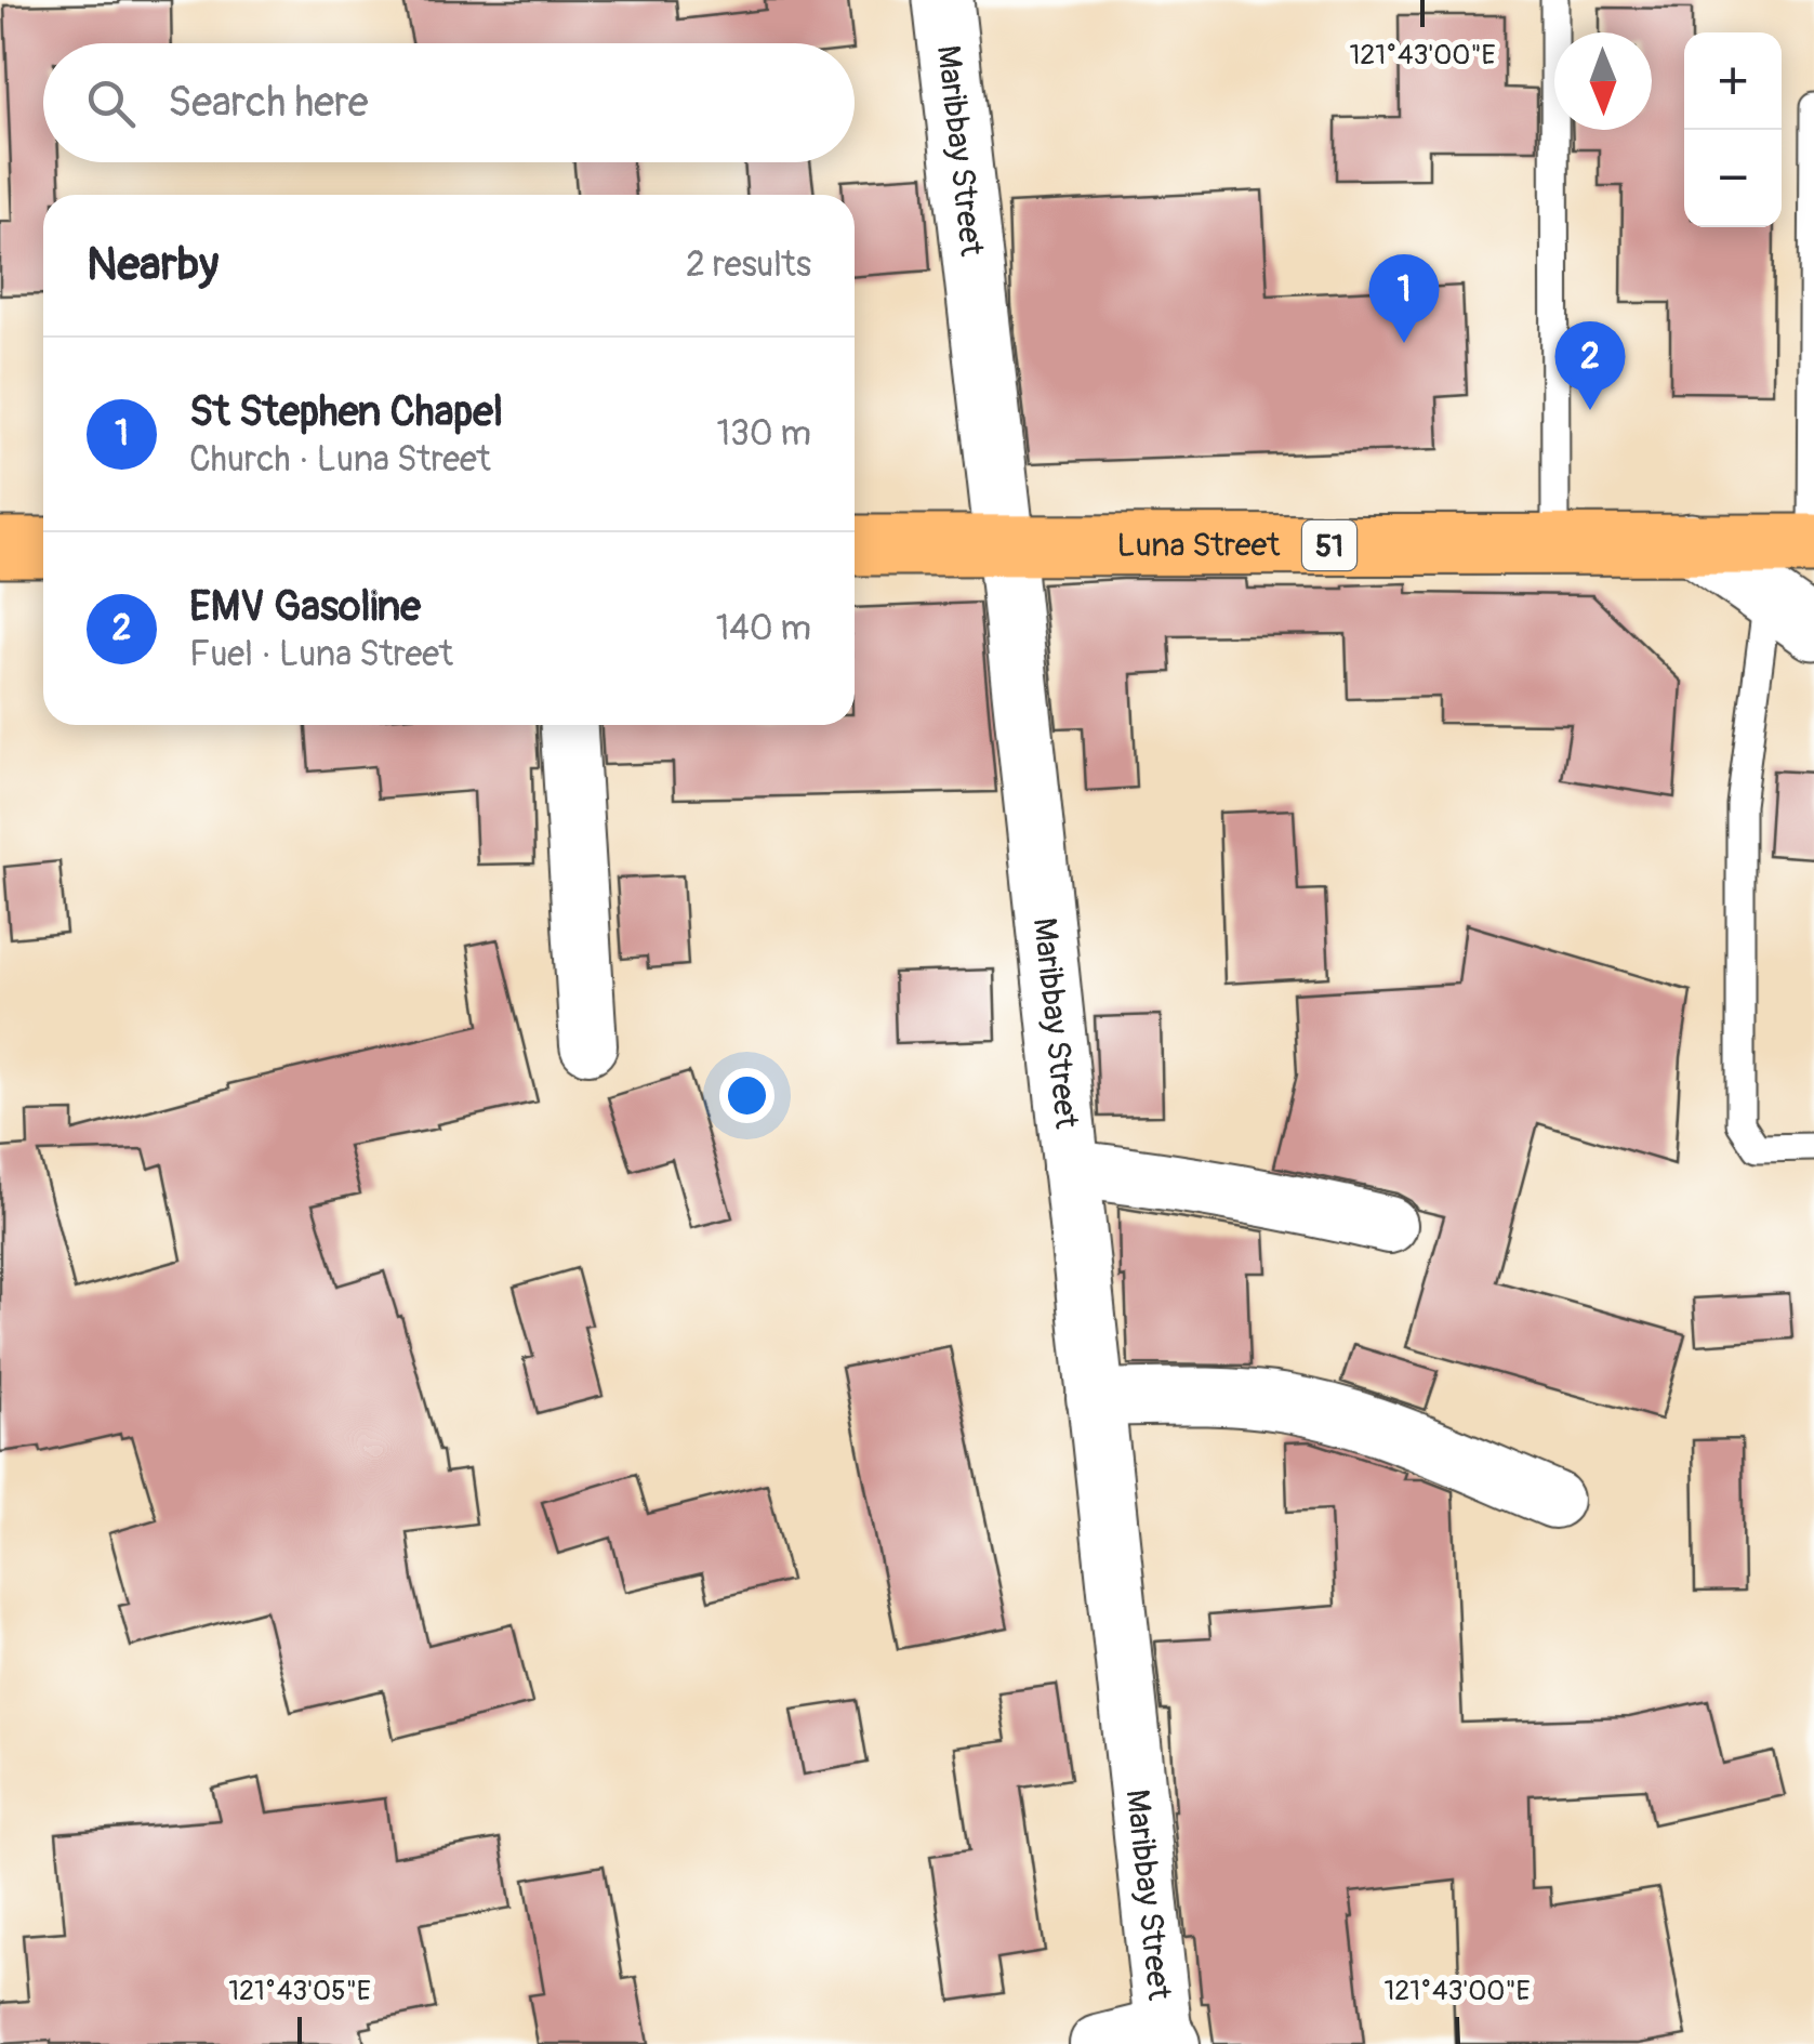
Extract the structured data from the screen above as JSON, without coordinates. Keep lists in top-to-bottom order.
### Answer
{
  "streets": {
    "main road": ["Luna Street", "51"],
    "street": ["Maribbay Street"]
  },
  "crossings": [
    ["Maribbay Street", "Luna Street"]
  ],
  "north": "bottom",
  "page": {
    "map_buttons": ["+", "−"],
    "search": "Search here",
    "heading": ["Nearby", "2 results"],
    "pins": ["1", "2"],
    "list": [
      {
        "mark": "1",
        "name": "St Stephen Chapel",
        "note": "Church · Luna Street",
        "value": "130 m"
      },
      {
        "mark": "2",
        "name": "EMV Gasoline",
        "note": "Fuel · Luna Street",
        "value": "140 m"
      }
    ]
  },
  "coordinates": ["121°43'00\"E", "121°43'05\"E"]
}
